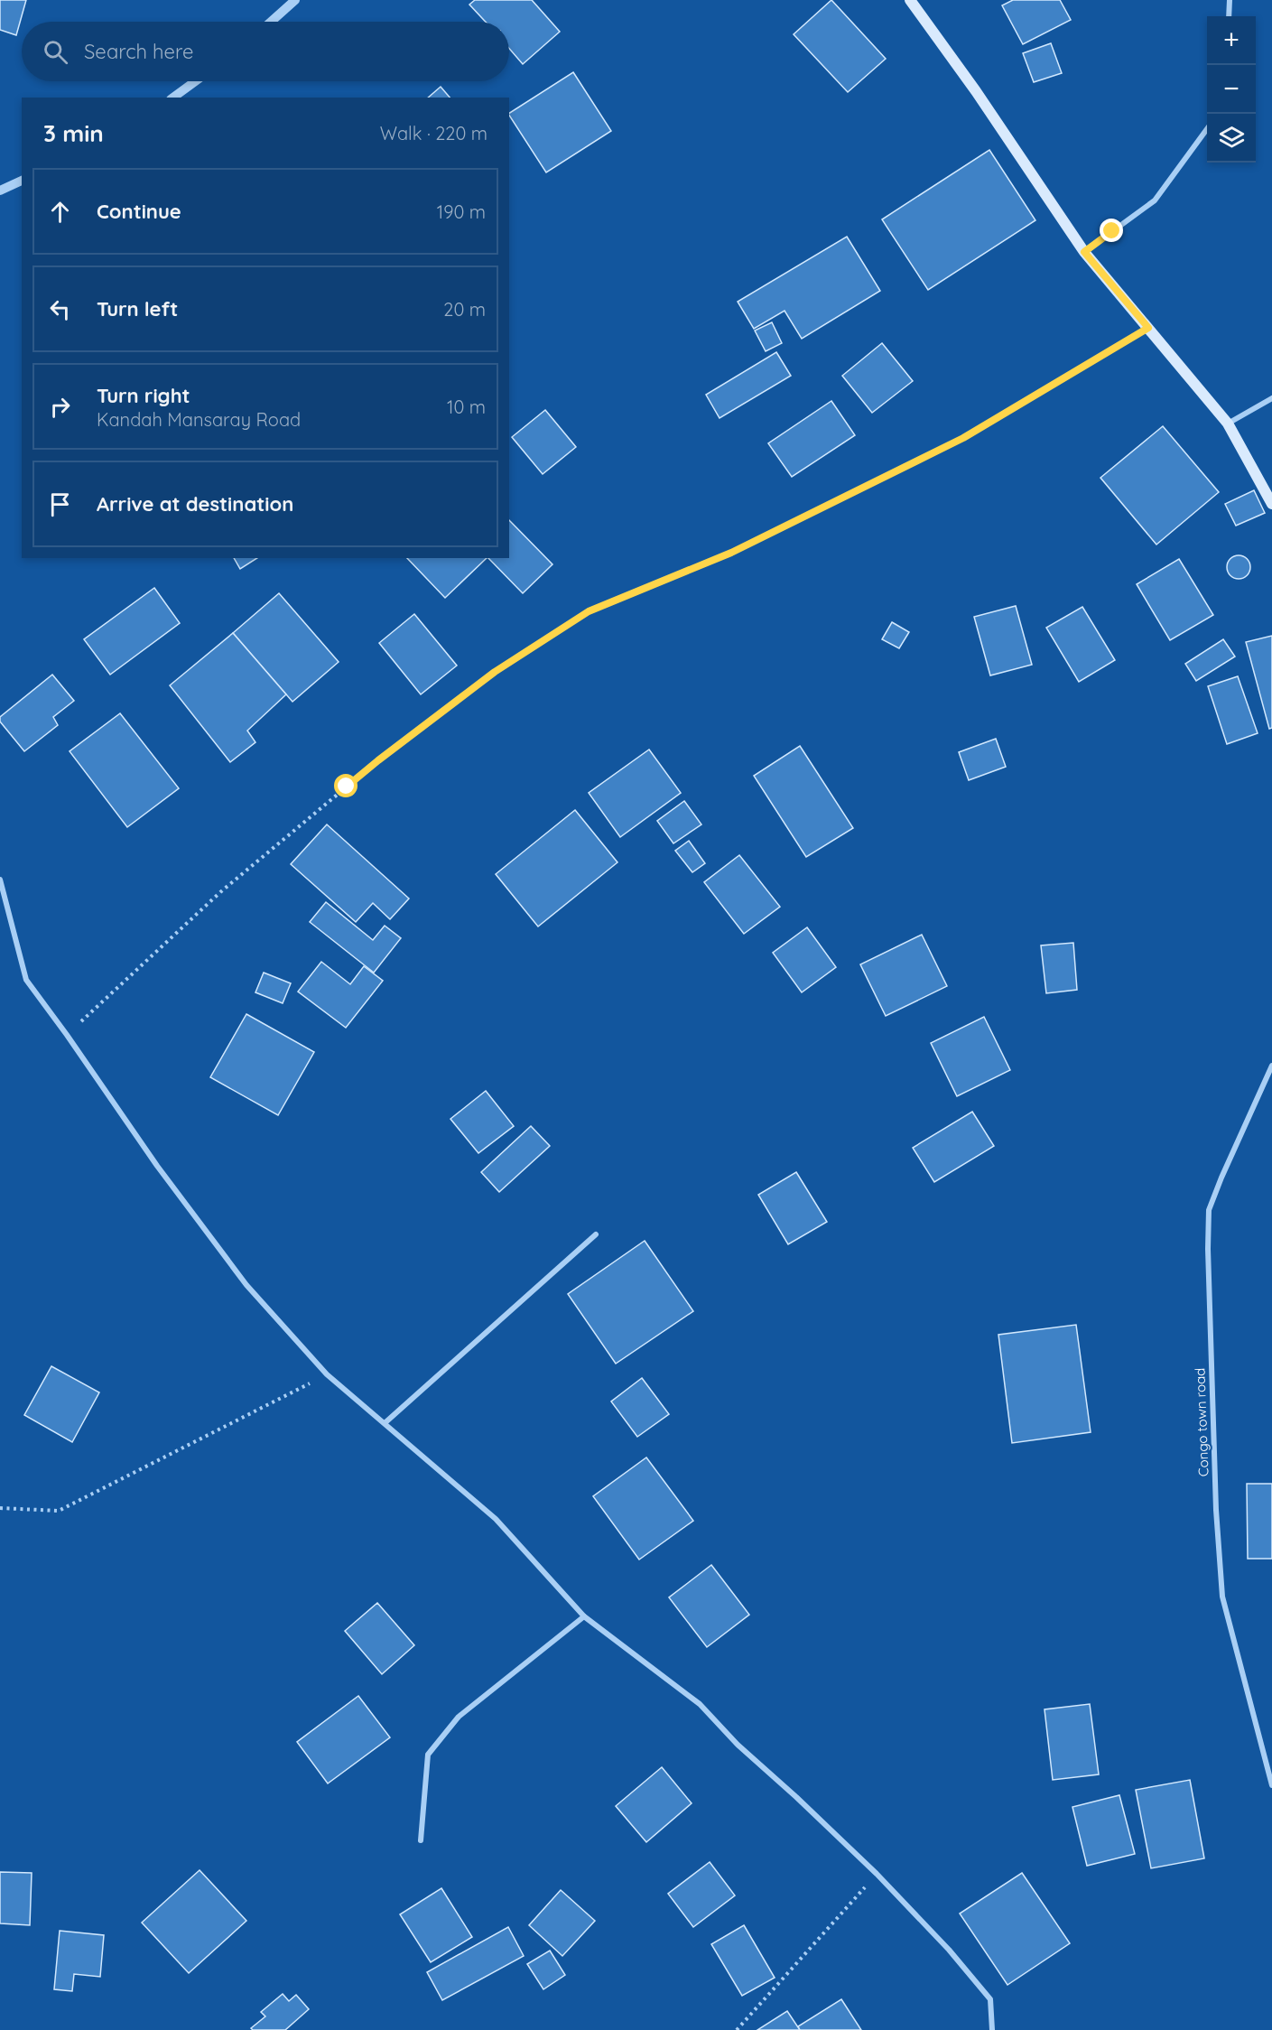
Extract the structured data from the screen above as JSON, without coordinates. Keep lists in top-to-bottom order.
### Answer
{
  "streets": {
    "street": ["Congo town road"]
  },
  "page": {
    "map_buttons": ["+", "−"],
    "search": "Search here",
    "heading": ["3 min", "Walk · 220 m"],
    "list": [
      ["Continue", "190 m"],
      ["Turn left", "20 m"],
      ["Turn right", "Kandah Mansaray Road", "10 m"],
      "Arrive at destination"
    ]
  }
}
